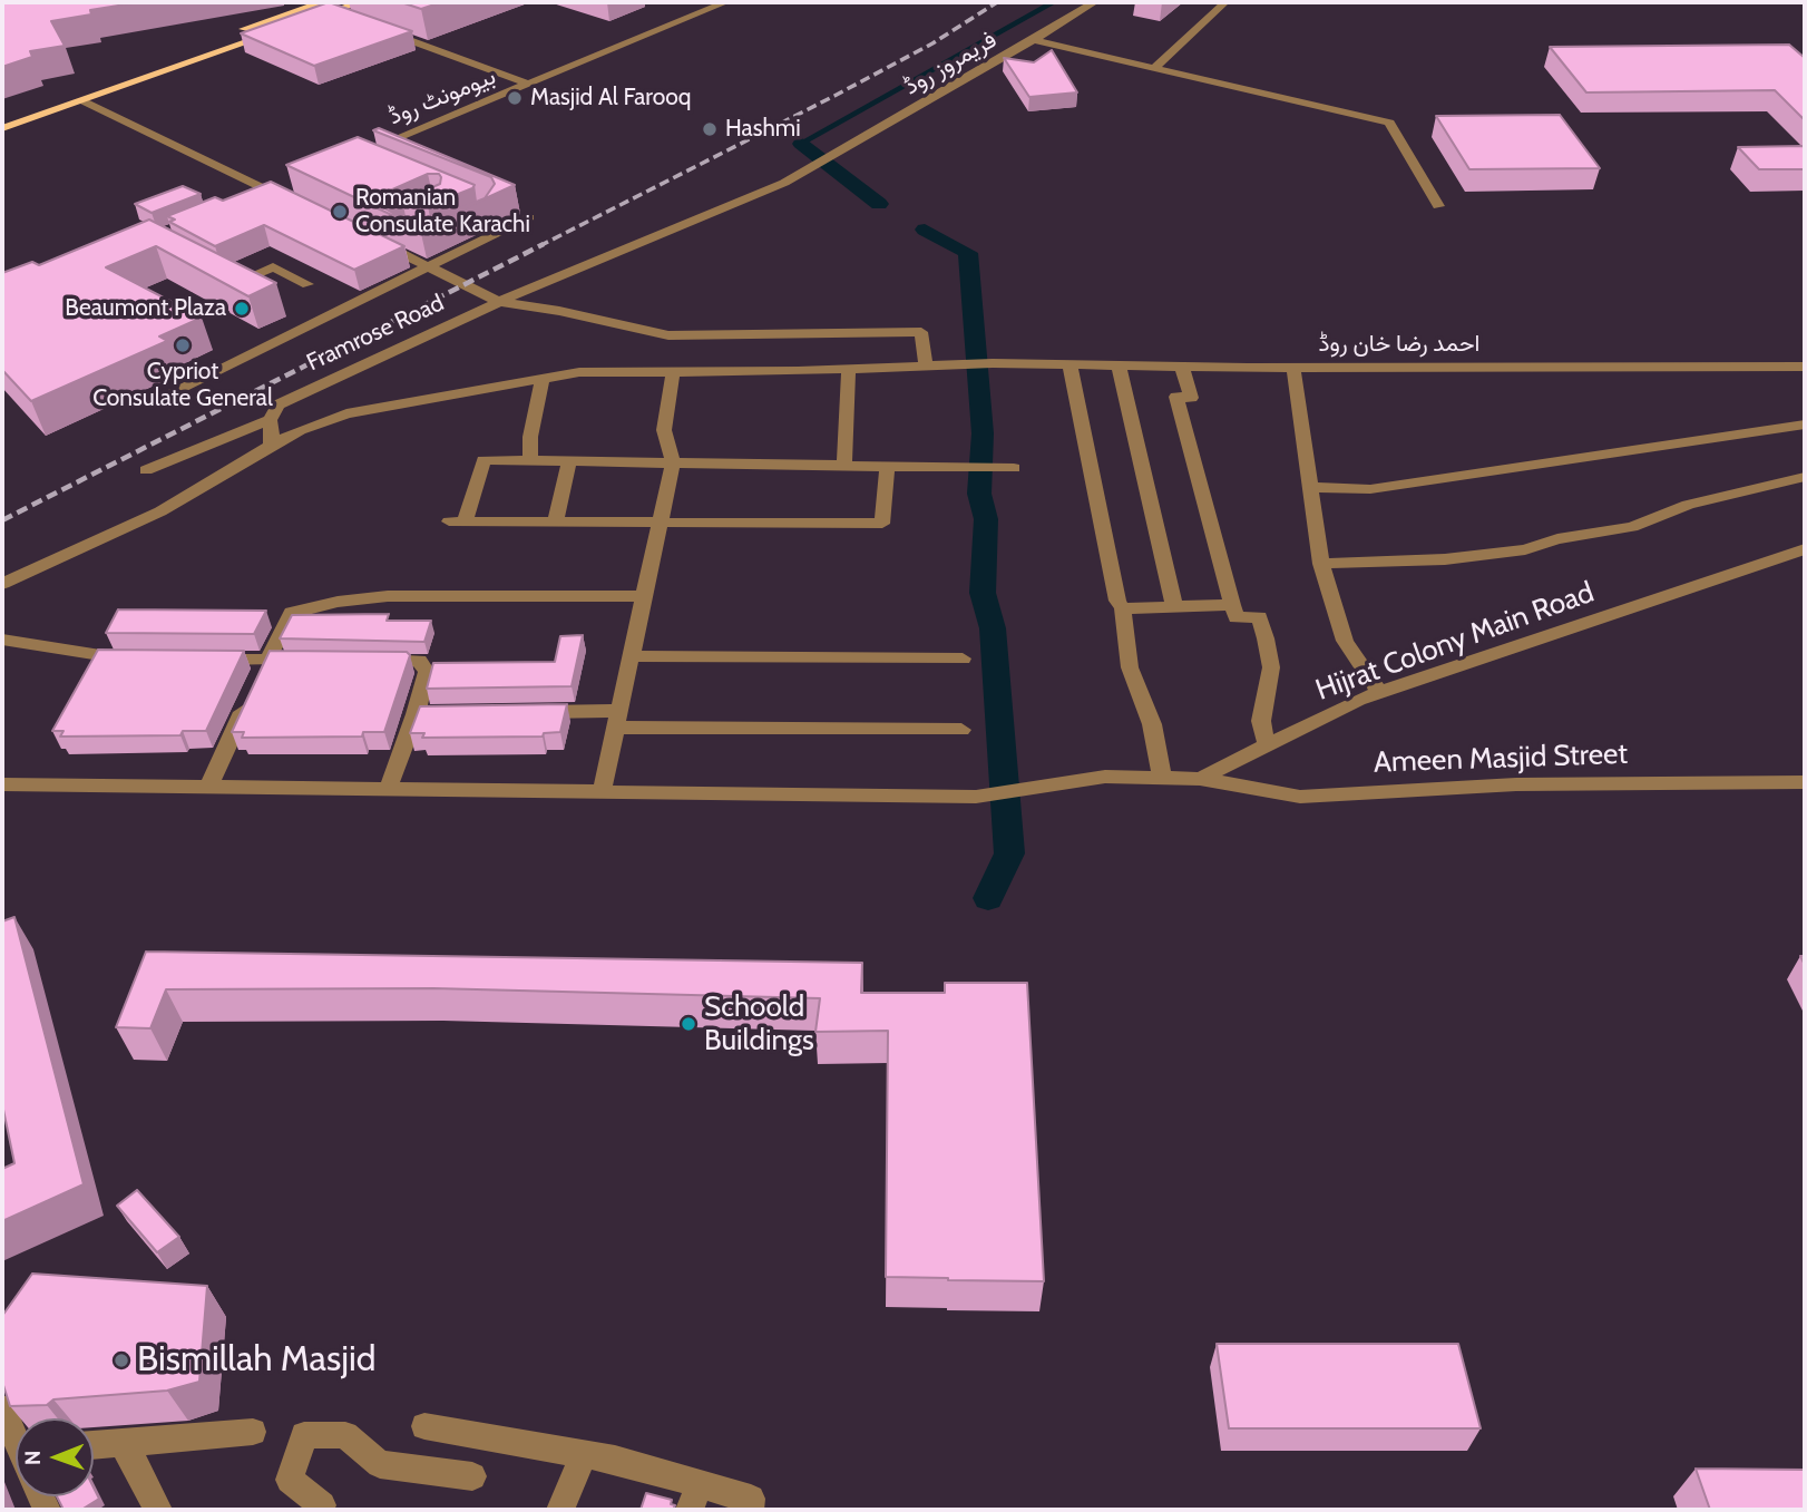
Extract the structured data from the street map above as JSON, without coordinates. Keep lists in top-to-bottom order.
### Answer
{
  "streets": {
    "street": [
      "فریمروز روڈ",
      "بیومونٹ روڈ",
      "Framrose Road",
      "احمد رضا خان روڈ",
      "Hijrat Colony Main Road",
      "Ameen Masjid Street"
    ]
  },
  "crossings": [
    ["فریمروز روڈ", "Framrose Road"],
    ["Hijrat Colony Main Road", "Ameen Masjid Street"]
  ],
  "places": [
    "Masjid Al Farooq",
    "Hashmi",
    "Romanian Consulate Karachi",
    "Beaumont Plaza",
    "Cypriot Consulate General",
    "Schoold Buildings",
    "Bismillah Masjid"
  ],
  "north": "left"
}
